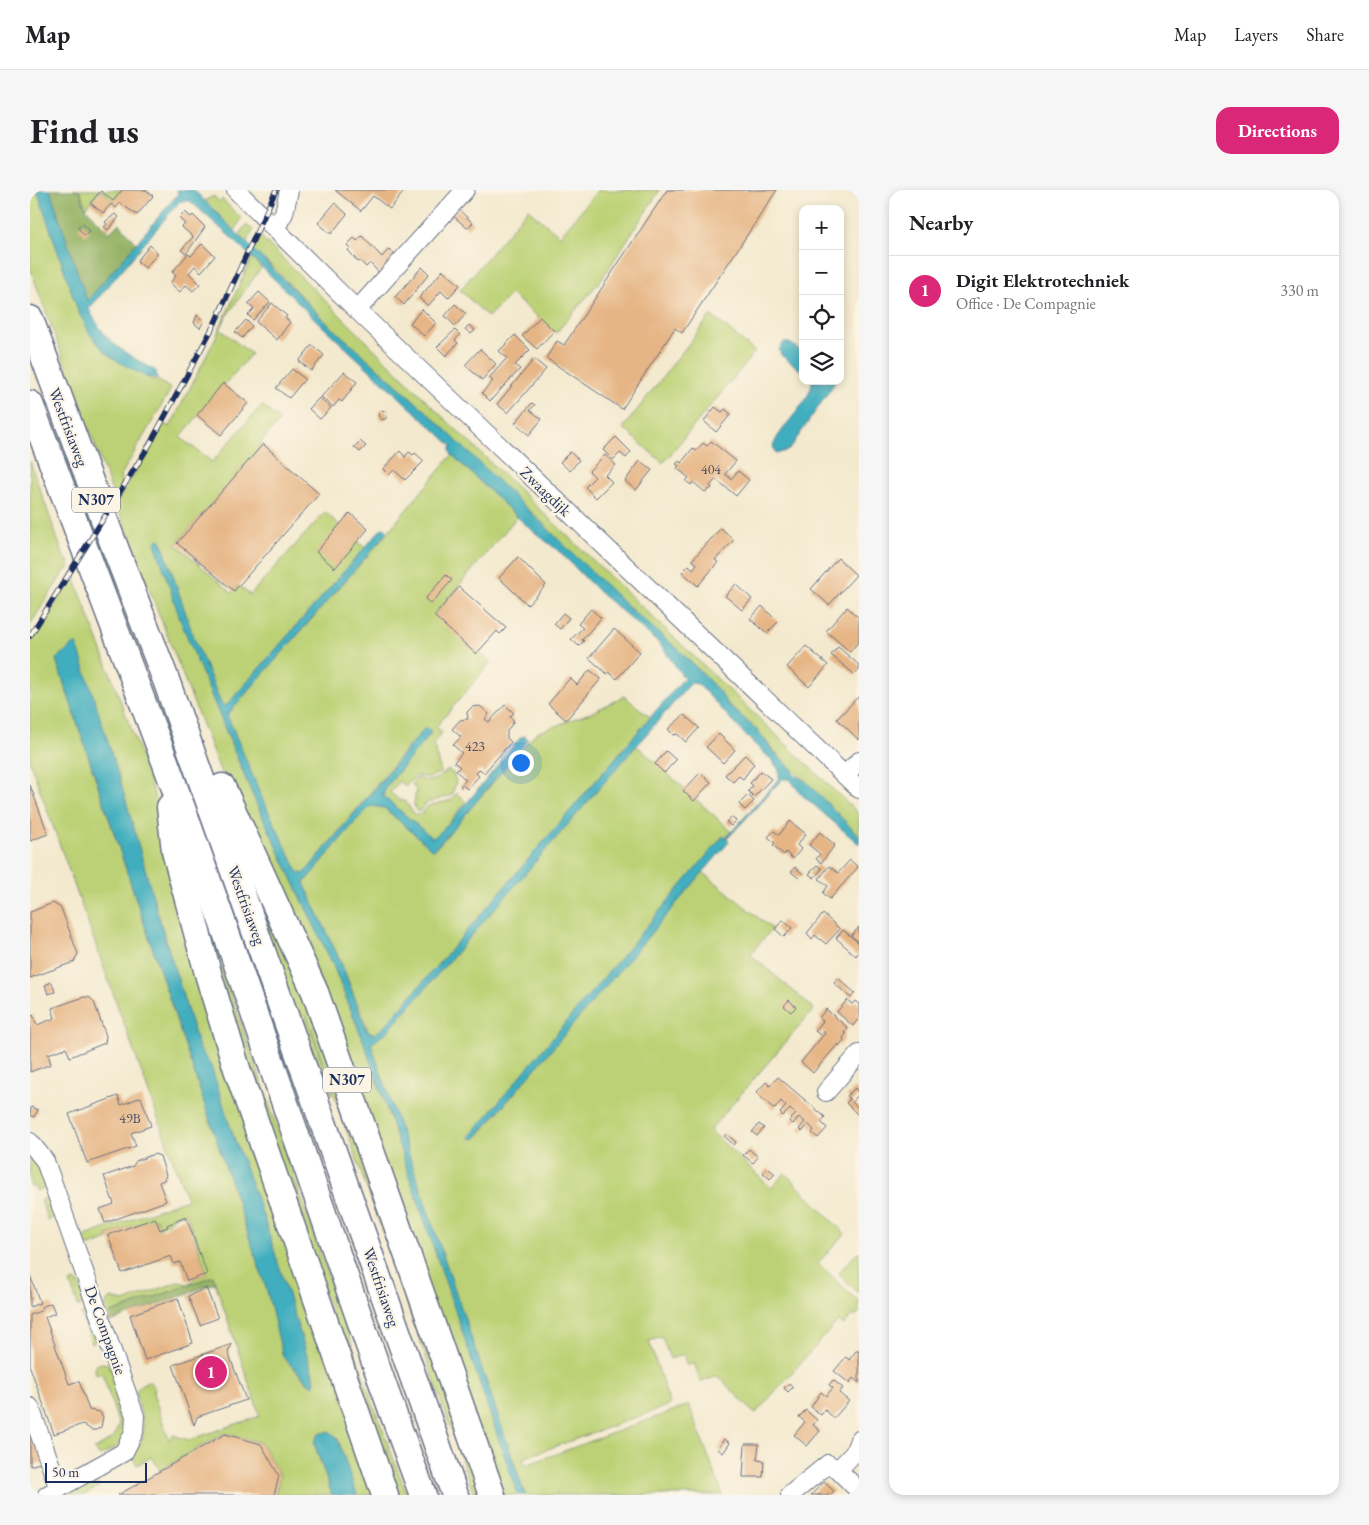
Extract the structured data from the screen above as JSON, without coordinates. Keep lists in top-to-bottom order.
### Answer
{
  "streets": {
    "highway": ["Westfrisiaweg", "N307"],
    "street": ["Zwaagdijk", "De Compagnie"]
  },
  "crossings": [
    ["Westfrisiaweg", "N307"]
  ],
  "house_numbers": ["404", "423", "49B"],
  "scale_bar": "50 m",
  "page": {
    "header": "Map",
    "nav": ["Map", "Layers", "Share"],
    "buttons": "Directions",
    "title": "Find us",
    "heading": "Nearby",
    "map_buttons": ["+", "−"],
    "list": [
      {
        "mark": "1",
        "name": "Digit Elektrotechniek",
        "note": "Office · De Compagnie",
        "value": "330 m"
      }
    ],
    "pins": "1",
    "scale": "50 m"
  }
}
